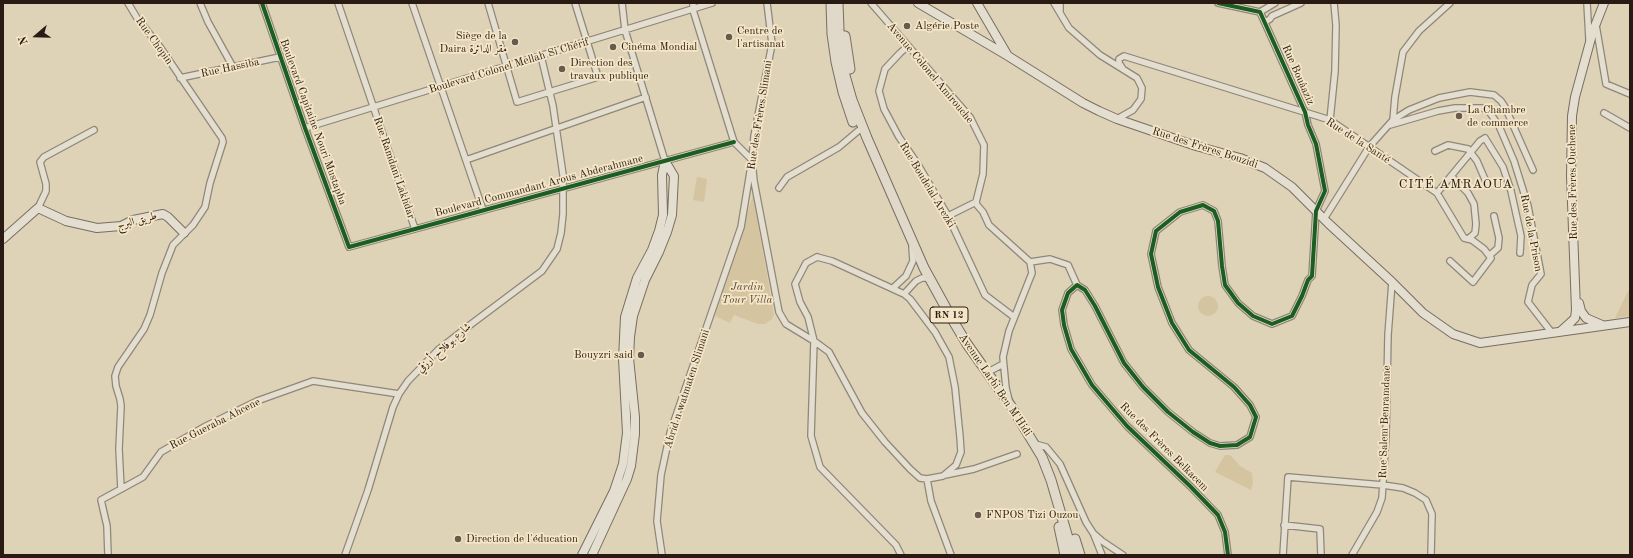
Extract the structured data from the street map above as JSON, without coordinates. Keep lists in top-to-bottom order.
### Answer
{
  "streets": {
    "main road": [
      "Rue des Frères Bouzidi",
      "Rue des Frères Ouchene",
      "طريق البرج",
      "RN 12",
      "Avenue Larbi Ben M'Hidi"
    ],
    "street": [
      "Rue Chopin",
      "Boulevard Colonel Mellah Si Chérif",
      "Rue Hassiba",
      "Avenue Colonel Amirouche",
      "Rue Bouâaziz",
      "Rue des Frères Slimani",
      "Boulevard Capitaine Nouri Mustapha",
      "Rue de la Santé",
      "Rue Ramdani Lakhdar",
      "Rue Boudelal Arezki",
      "Boulevard Commandant Arous Abderahmane",
      "Rue de la Prison",
      "شارع بوفلاح أرزقي",
      "Abrid n watmaten Slimani",
      "Rue Salem Benramdane",
      "Rue Gueraba Ahcene",
      "Rue des Frères Belkacem"
    ]
  },
  "crossings": [
    ["Rue Chopin", "Rue Hassiba"],
    ["Rue Chopin", "طريق البرج"],
    ["Rue Chopin", "Rue Gueraba Ahcene"],
    ["Boulevard Colonel Mellah Si Chérif", "Boulevard Capitaine Nouri Mustapha"],
    ["Boulevard Colonel Mellah Si Chérif", "Rue Ramdani Lakhdar"],
    ["Boulevard Colonel Mellah Si Chérif", "شارع بوفلاح أرزقي"],
    ["Rue Hassiba", "Boulevard Capitaine Nouri Mustapha"],
    ["Avenue Colonel Amirouche", "Rue Boudelal Arezki"],
    ["Rue Bouâaziz", "Rue de la Santé"],
    ["Rue Bouâaziz", "Rue des Frères Bouzidi"],
    ["Rue des Frères Slimani", "Abrid n watmaten Slimani"],
    ["Boulevard Capitaine Nouri Mustapha", "Boulevard Commandant Arous Abderahmane"],
    ["Rue des Frères Bouzidi", "Rue des Frères Ouchene"],
    ["Rue des Frères Bouzidi", "Rue de la Prison"],
    ["Rue des Frères Bouzidi", "Rue Salem Benramdane"],
    ["Rue Ramdani Lakhdar", "Boulevard Commandant Arous Abderahmane"],
    ["Rue des Frères Ouchene", "Rue de la Prison"],
    ["Boulevard Commandant Arous Abderahmane", "شارع بوفلاح أرزقي"],
    ["شارع بوفلاح أرزقي", "Rue Gueraba Ahcene"]
  ],
  "districts": ["CITÉ AMRAOUA"],
  "parks": ["Jardin Tour Villa"],
  "places": [
    "Algérie Poste",
    "Centre de l'artisanat",
    "Siège de la Daira مقر الدائرة",
    "Cinéma Mondial",
    "Direction des travaux publique",
    "La Chambre de commerce",
    "Bouyzri said",
    "FNPOS Tizi Ouzou",
    "Direction de l'éducation"
  ],
  "north": "left"
}
